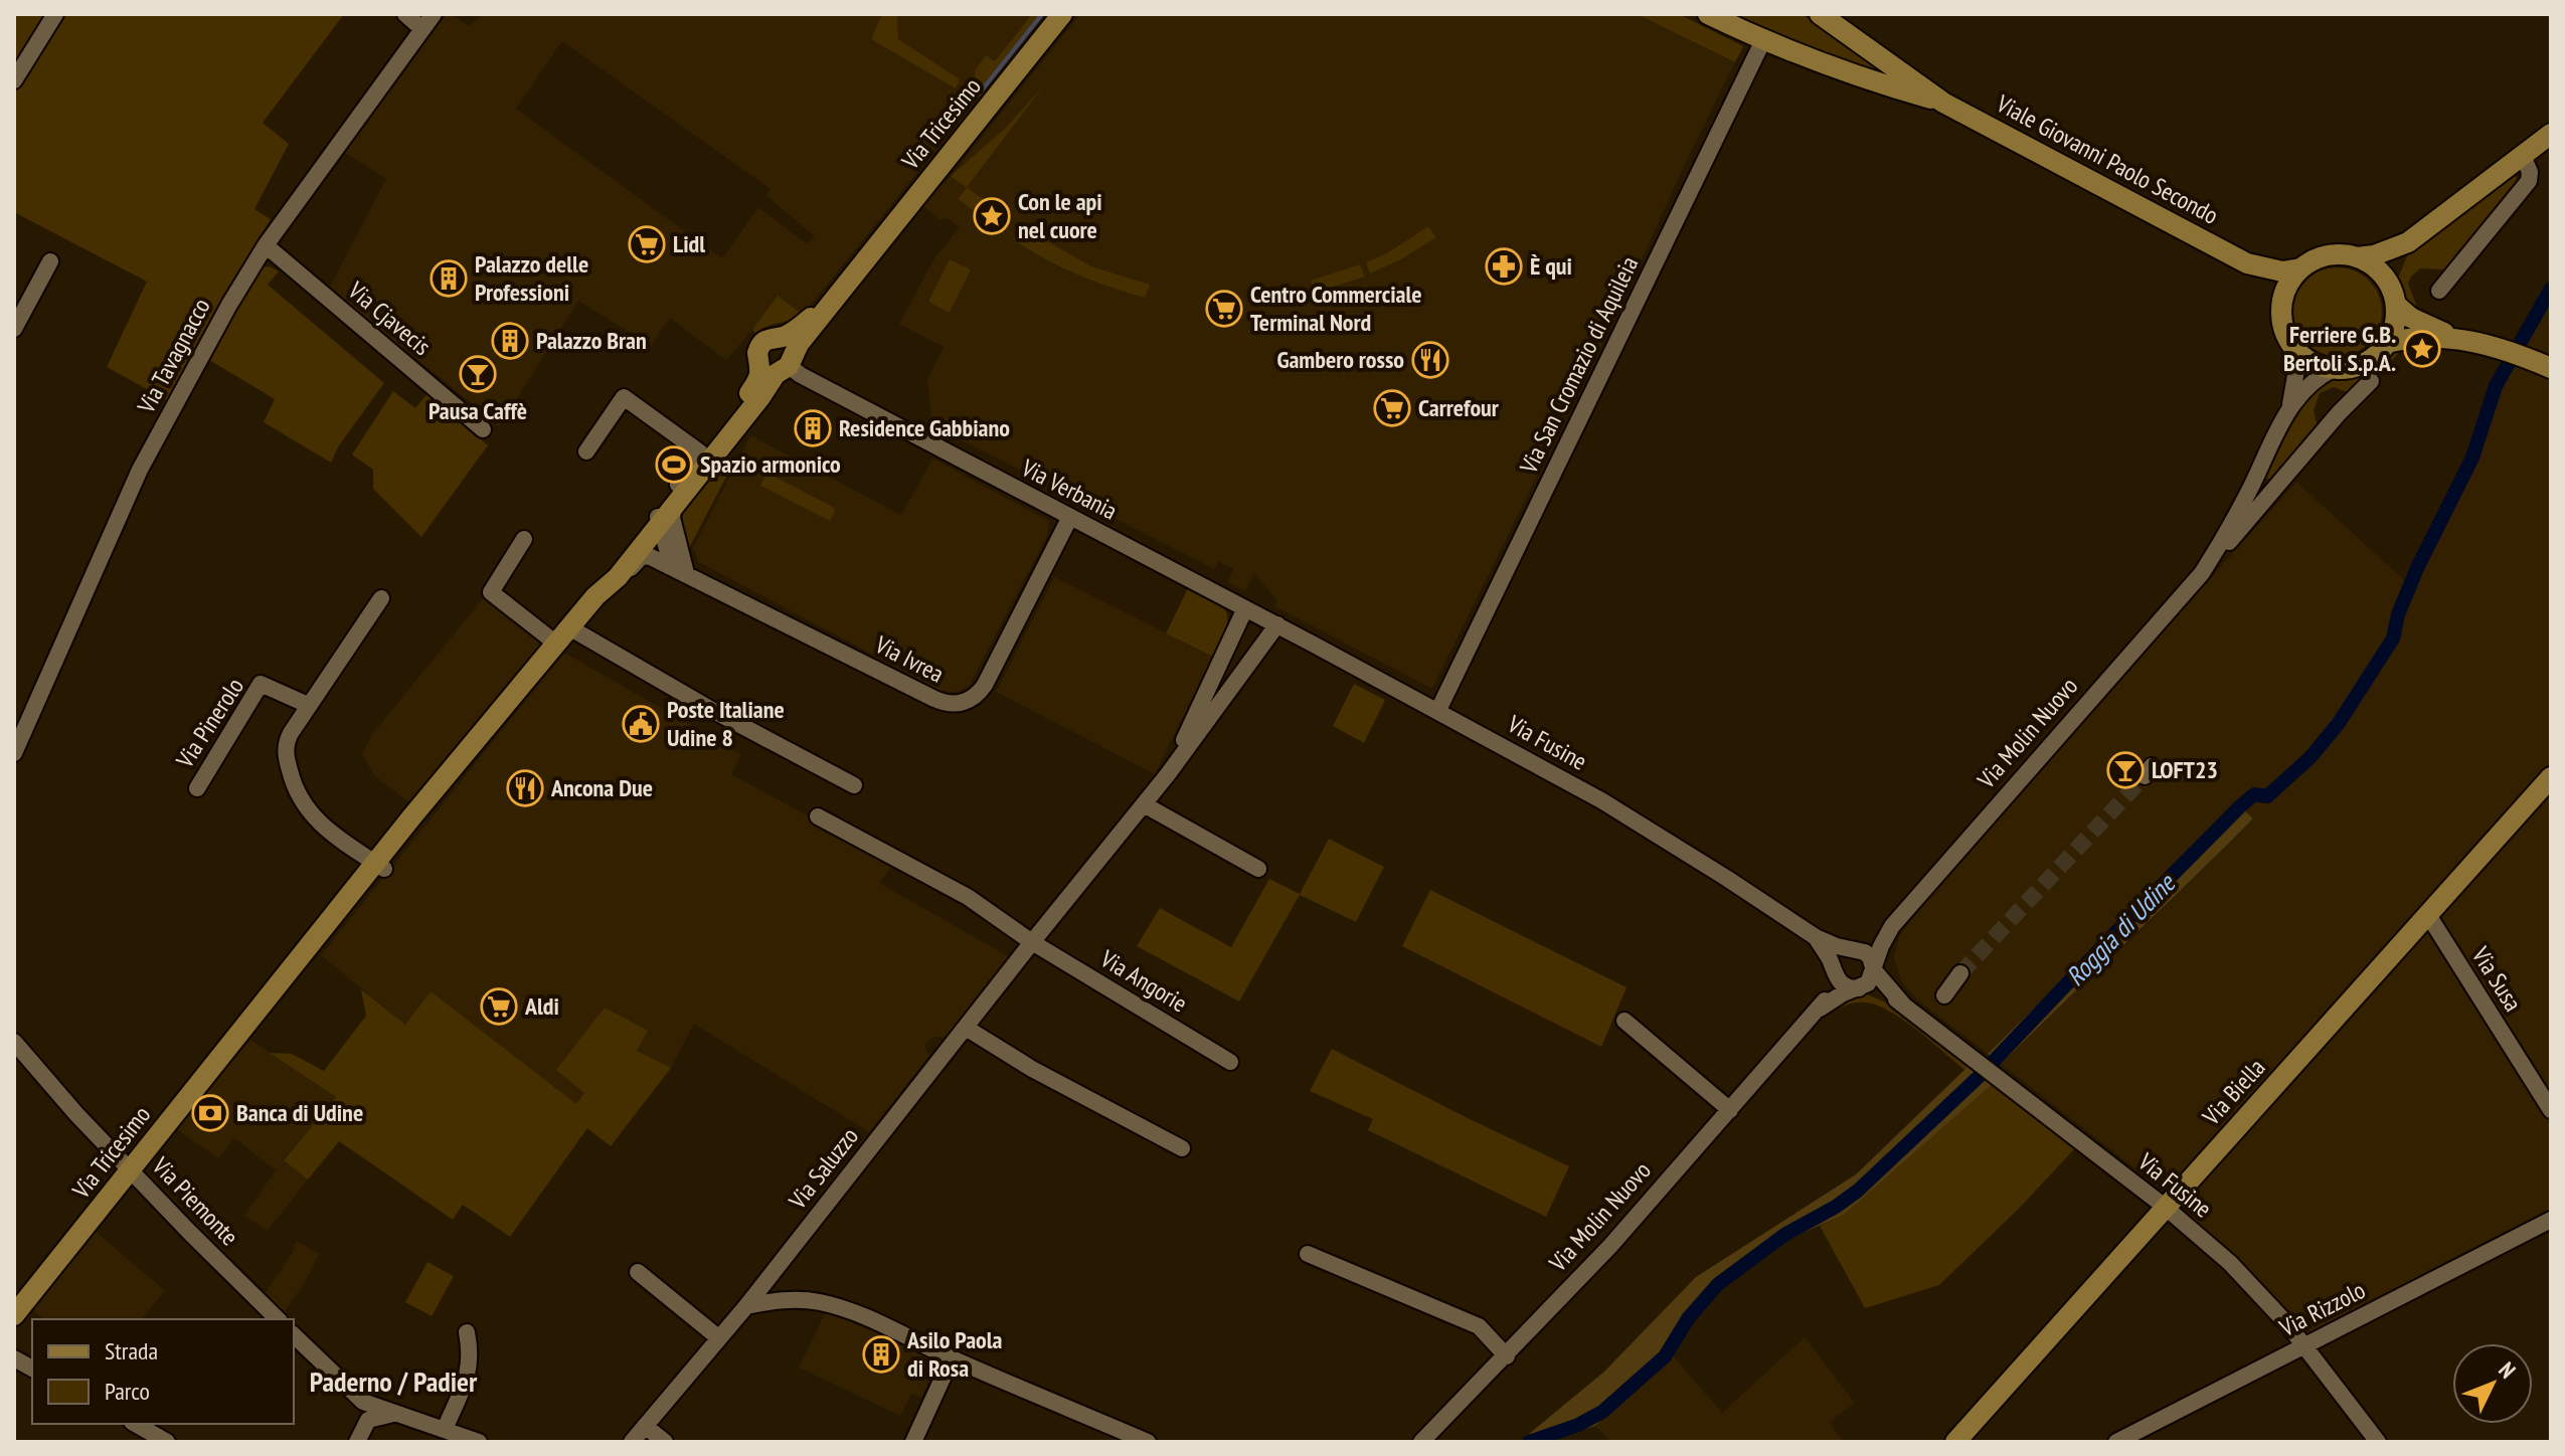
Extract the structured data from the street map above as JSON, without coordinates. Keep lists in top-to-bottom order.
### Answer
{
  "streets": {
    "main road": ["Via Tricesimo", "Viale Giovanni Paolo Secondo", "Via Biella"],
    "street": [
      "Via Cjavecis",
      "Via Tavagnacco",
      "Via San Cromazio di Aquileia",
      "Via Verbania",
      "Via Ivrea",
      "Via Pinerolo",
      "Via Molin Nuovo",
      "Via Fusine",
      "Via Susa",
      "Via Angorie",
      "Via Saluzzo",
      "Via Piemonte",
      "Via Rizzolo"
    ]
  },
  "crossings": [
    ["Via Tricesimo", "Via Verbania"],
    ["Via Tricesimo", "Via Ivrea"],
    ["Via Tricesimo", "Via Piemonte"],
    ["Viale Giovanni Paolo Secondo", "Via San Cromazio di Aquileia"],
    ["Viale Giovanni Paolo Secondo", "Via Molin Nuovo"],
    ["Via Cjavecis", "Via Tavagnacco"],
    ["Via San Cromazio di Aquileia", "Via Fusine"],
    ["Via Verbania", "Via Ivrea"],
    ["Via Verbania", "Via Fusine"],
    ["Via Verbania", "Via Saluzzo"],
    ["Via Molin Nuovo", "Via Fusine"],
    ["Via Fusine", "Via Biella"],
    ["Via Fusine", "Via Saluzzo"],
    ["Via Fusine", "Via Rizzolo"],
    ["Via Susa", "Via Biella"],
    ["Via Angorie", "Via Saluzzo"]
  ],
  "districts": ["Paderno / Padier"],
  "water": ["Roggia di Udine"],
  "places": {
    "place": ["Con le api nel cuore", "Ferriere G.B. Bertoli S.p.A."],
    "supermarket": [
      "Lidl",
      "Centro Commerciale Terminal Nord",
      "Carrefour",
      "Aldi"
    ],
    "pharmacy": ["È qui"],
    "building": [
      "Palazzo delle Professioni",
      "Palazzo Bran",
      "Residence Gabbiano",
      "Asilo Paola di Rosa"
    ],
    "restaurant": ["Gambero rosso", "Ancona Due"],
    "bar": ["Pausa Caffè", "LOFT23"],
    "sports": ["Spazio armonico"],
    "public building": ["Poste Italiane Udine 8"],
    "bank": ["Banca di Udine"]
  },
  "legend": ["Strada", "Parco"],
  "north": "top right"
}
